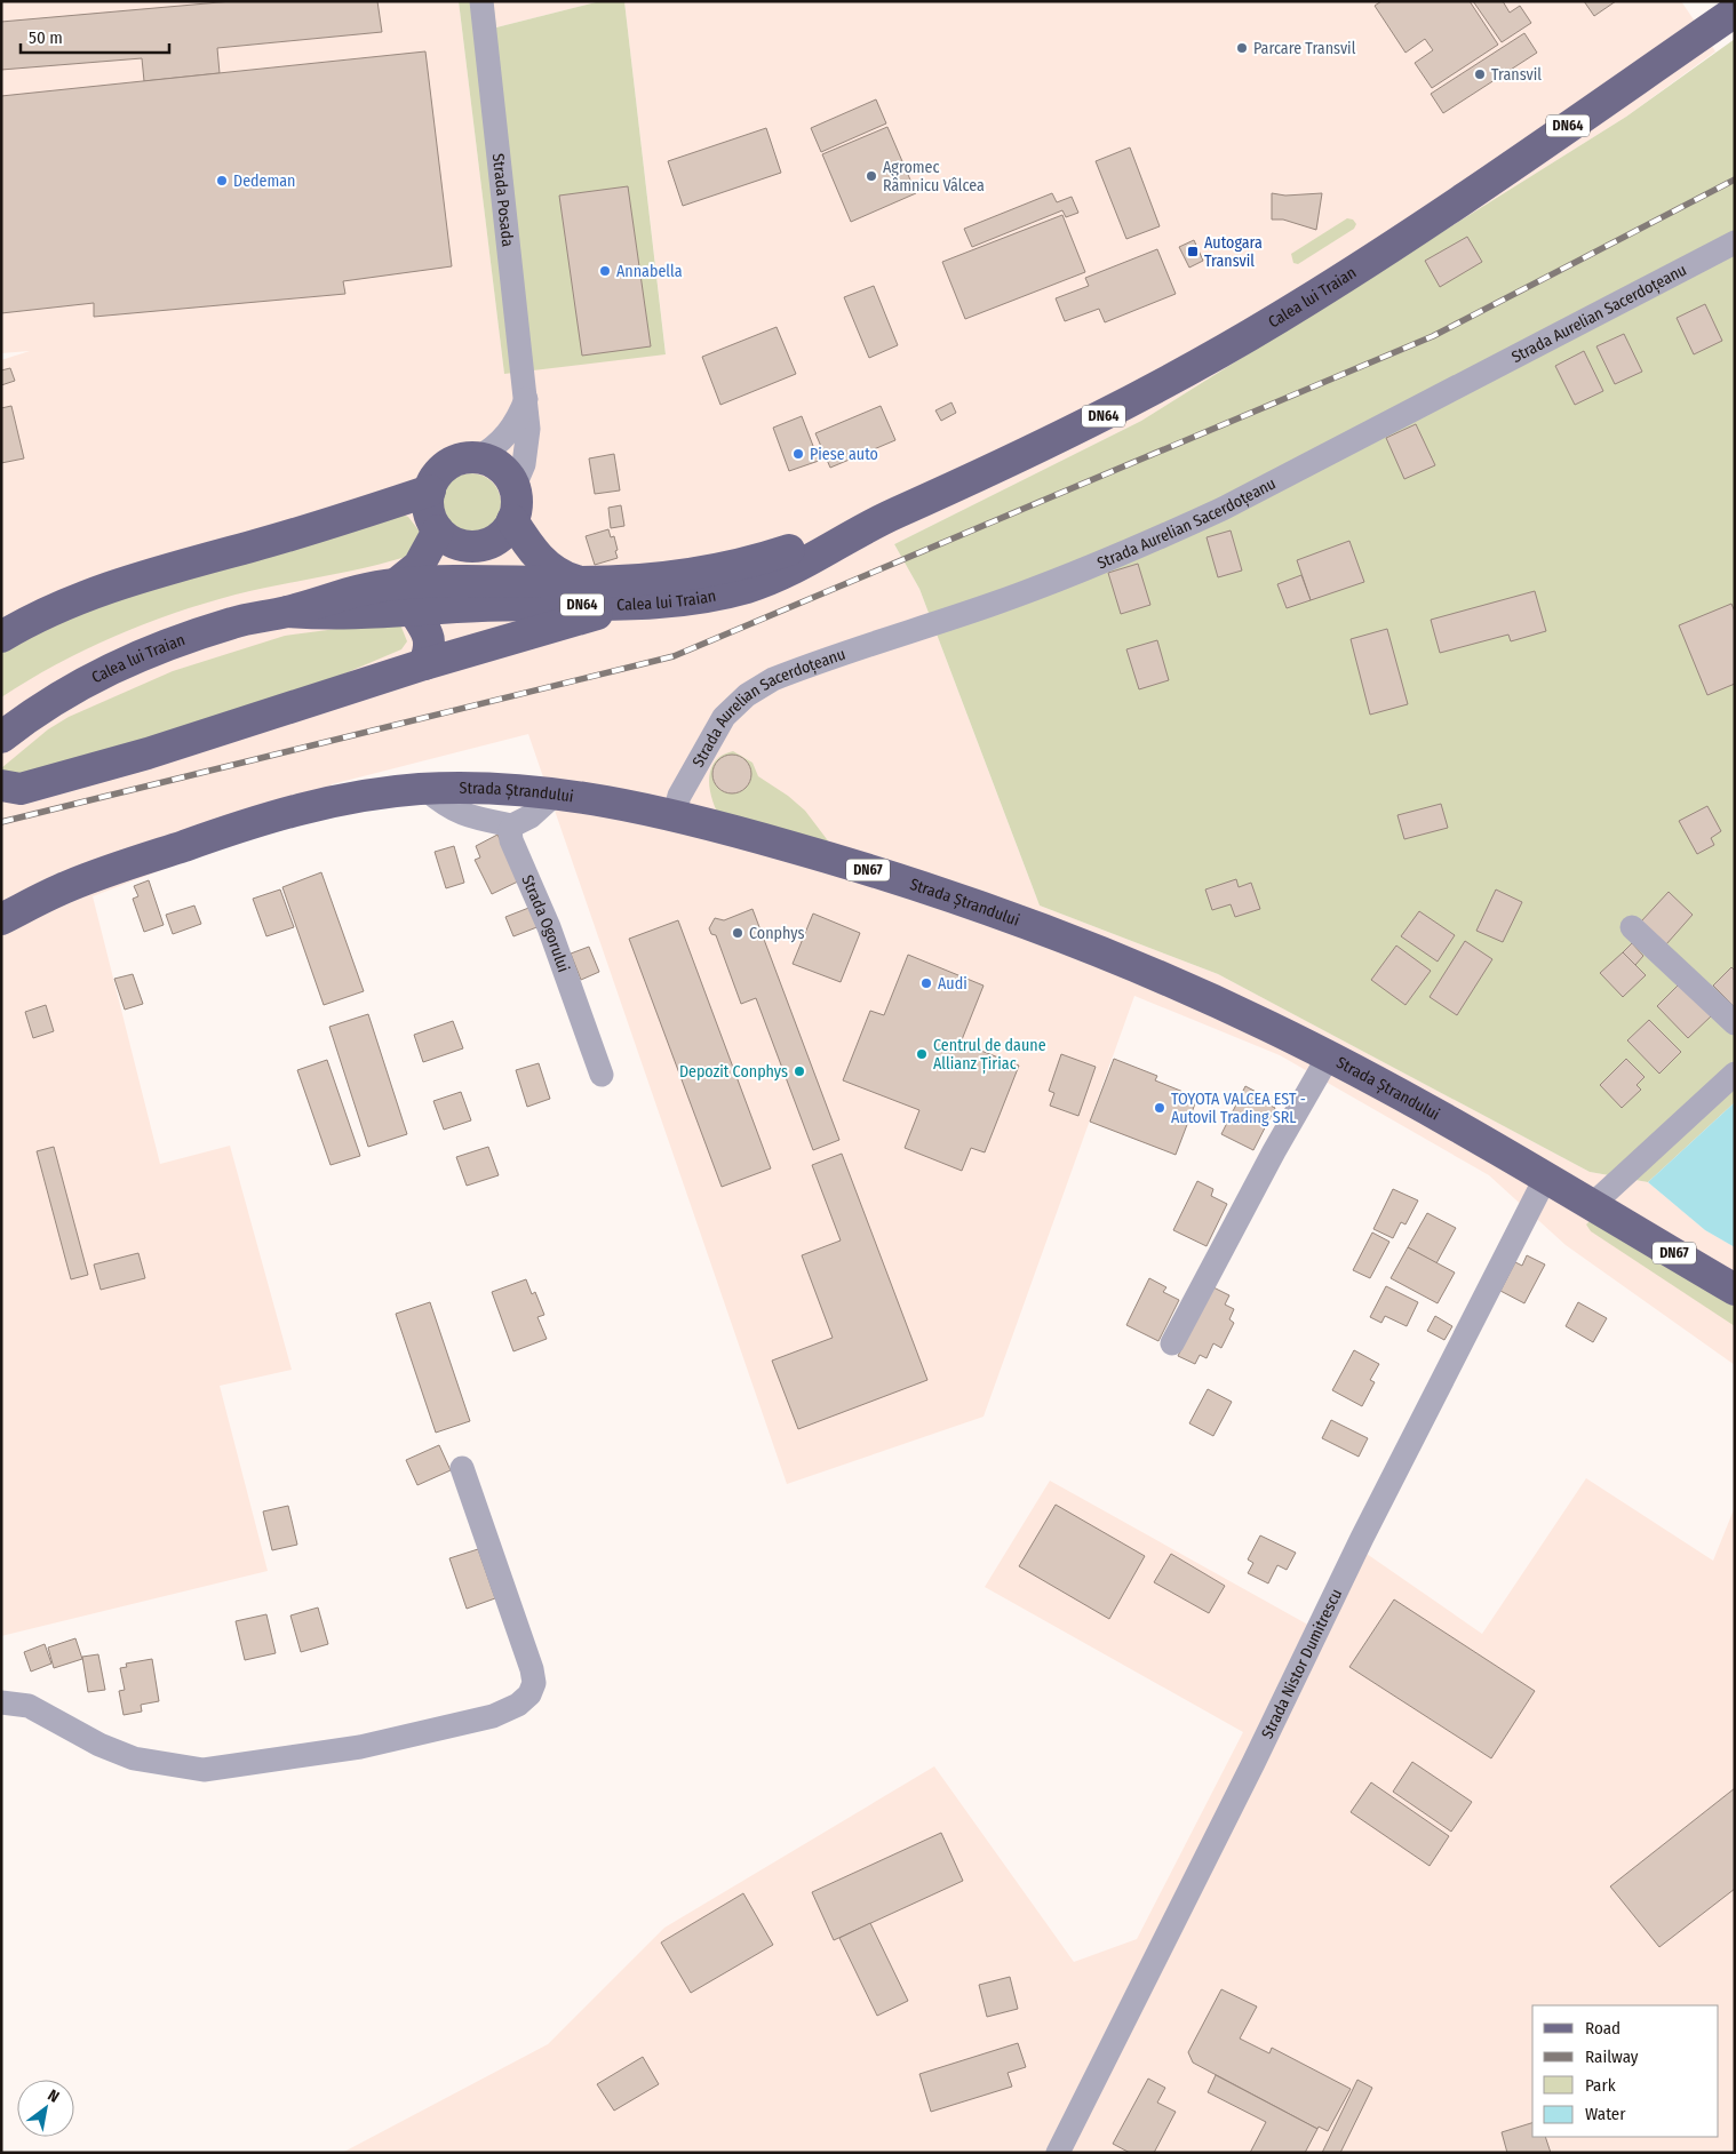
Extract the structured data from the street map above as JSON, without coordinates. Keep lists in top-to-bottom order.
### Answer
{
  "streets": {
    "main road": [
      "DN64",
      "Calea lui Traian",
      "Strada Ștrandului",
      "DN67"
    ],
    "street": [
      "Strada Posada",
      "Strada Aurelian Sacerdoțeanu",
      "Strada Ogorului",
      "Strada Nistor Dumitrescu"
    ]
  },
  "crossings": [
    ["Strada Aurelian Sacerdoțeanu", "Strada Ștrandului"],
    ["Strada Ștrandului", "DN67"],
    ["Strada Ștrandului", "Strada Nistor Dumitrescu"]
  ],
  "places": {
    "other": [
      "Parcare Transvil",
      "Transvil",
      "Agromec Râmnicu Vâlcea",
      "Dedeman",
      "Annabella",
      "Piese auto",
      "Conphys",
      "Audi",
      "Centrul de daune Allianz Țiriac",
      "Depozit Conphys",
      "TOYOTA VALCEA EST - Autovil Trading SRL"
    ],
    "transit": ["Autogara Transvil"]
  },
  "legend": [
    "Road",
    "Railway",
    "Park",
    "Water"
  ],
  "scale_bar": "50 m",
  "north": "top right"
}
